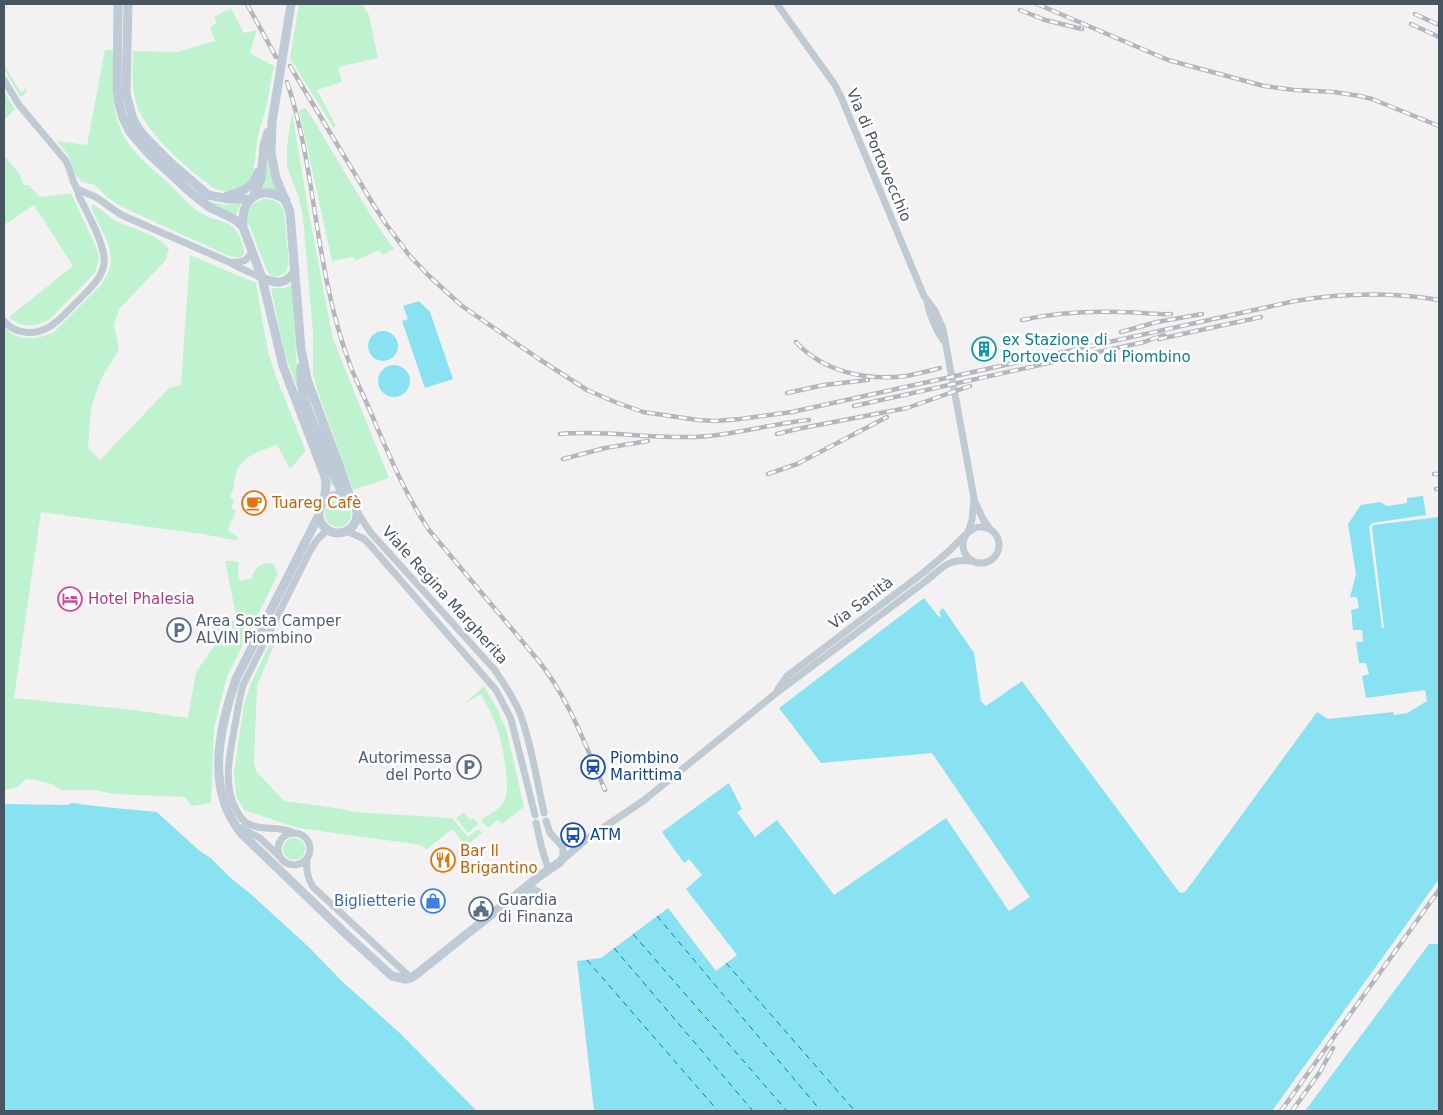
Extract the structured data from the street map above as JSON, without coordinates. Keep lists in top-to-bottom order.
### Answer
{
  "streets": {
    "street": ["Via di Portovecchio", "Viale Regina Margherita", "Via Sanità"]
  },
  "crossings": [
    ["Via di Portovecchio", "Via Sanità"]
  ],
  "places": {
    "building": ["ex Stazione di Portovecchio di Piombino"],
    "cafe": ["Tuareg Cafè"],
    "hotel": ["Hotel Phalesia"],
    "parking": ["Area Sosta Camper ALVIN Piombino", "Autorimessa del Porto"],
    "station": ["Piombino Marittima"],
    "bus stop": ["ATM"],
    "restaurant": ["Bar Il Brigantino"],
    "shop": ["Biglietterie"],
    "public building": ["Guardia di Finanza"]
  }
}
